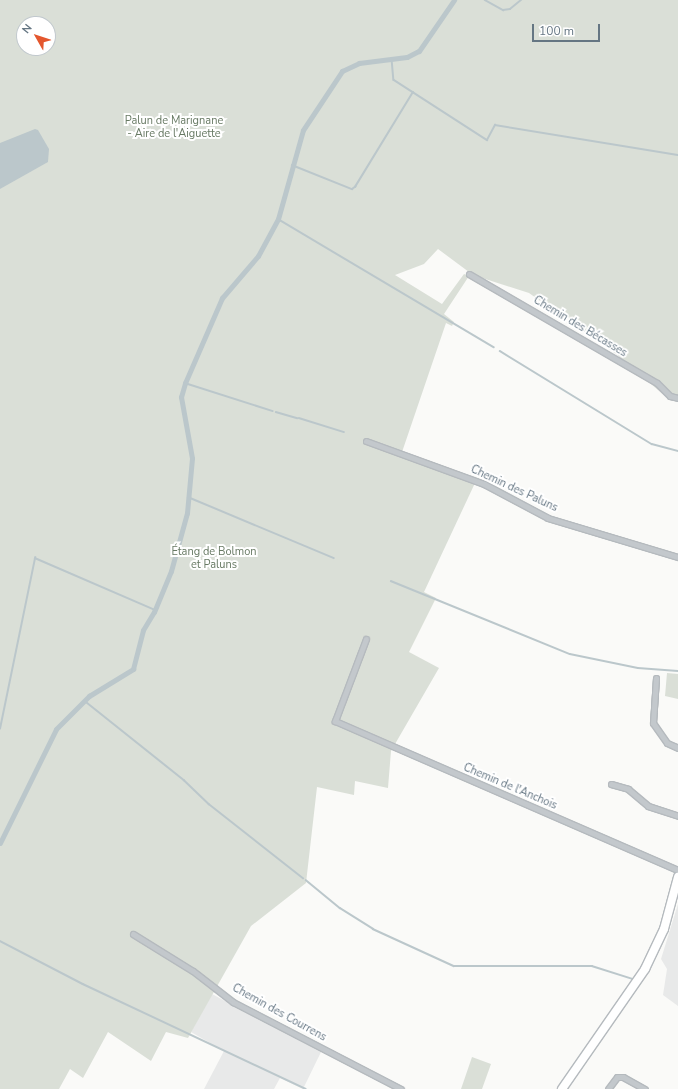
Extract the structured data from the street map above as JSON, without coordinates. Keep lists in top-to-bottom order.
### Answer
{
  "streets": {
    "street": [
      "Chemin des Bécasses",
      "Chemin des Paluns",
      "Chemin de l'Anchois",
      "Chemin des Courrens"
    ]
  },
  "parks": ["Palun de Marignane - Aire de l'Aiguette", "Étang de Bolmon et Paluns"],
  "scale_bar": "100 m",
  "north": "top left"
}
